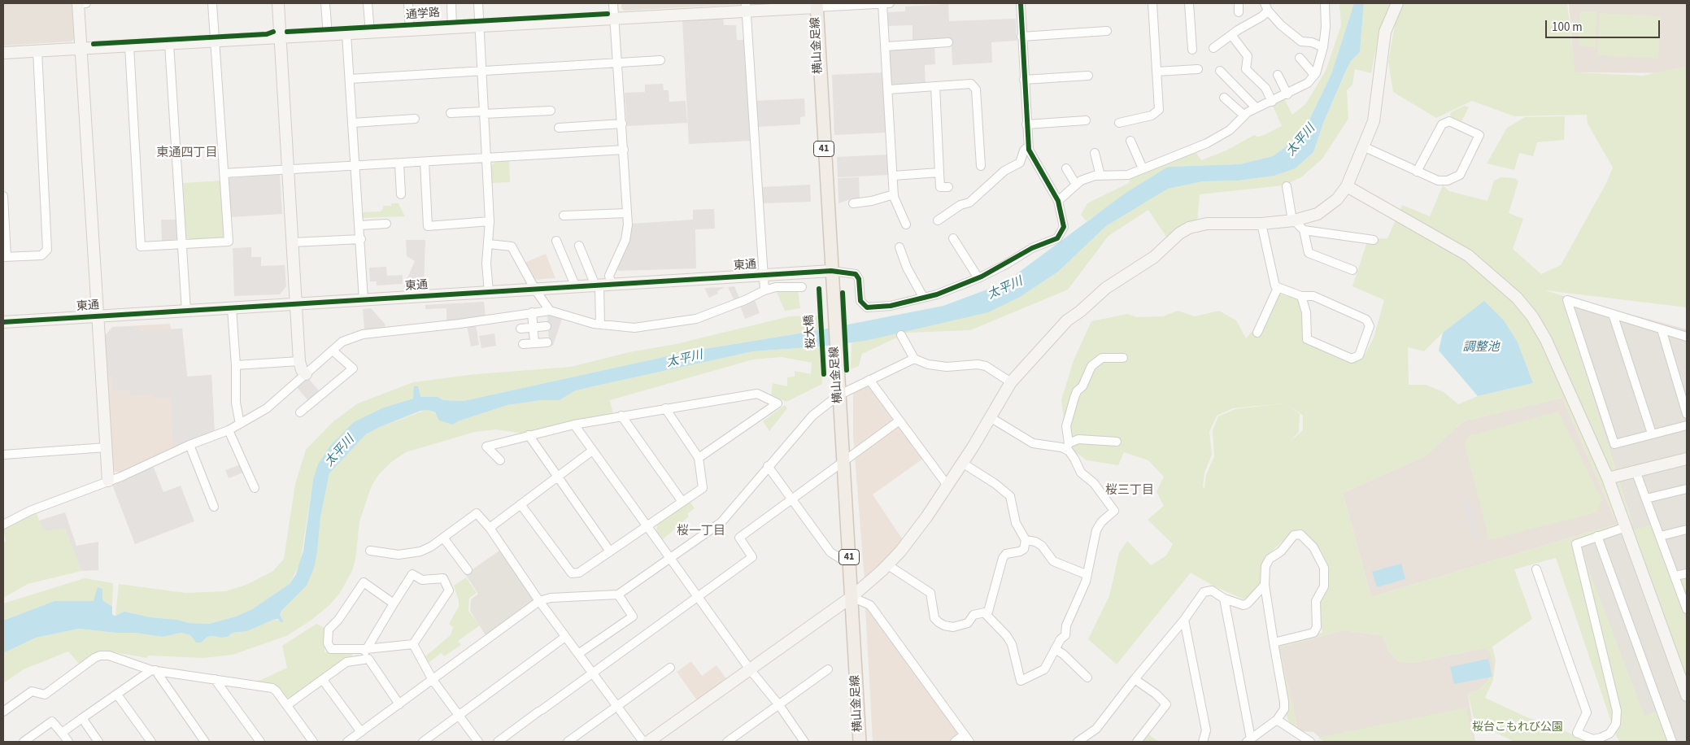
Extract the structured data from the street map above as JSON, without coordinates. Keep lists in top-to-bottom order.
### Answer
{
  "streets": {
    "main road": ["横山金足線", "41"],
    "street": ["東通"],
    "cycle path": ["通学路", "桜大橋"]
  },
  "crossings": [
    ["横山金足線", "東通"]
  ],
  "districts": ["東通四丁目", "桜三丁目", "桜一丁目"],
  "water": ["太平川", "調整池"],
  "parks": ["桜台こもれび公園"],
  "scale_bar": "100 m"
}
